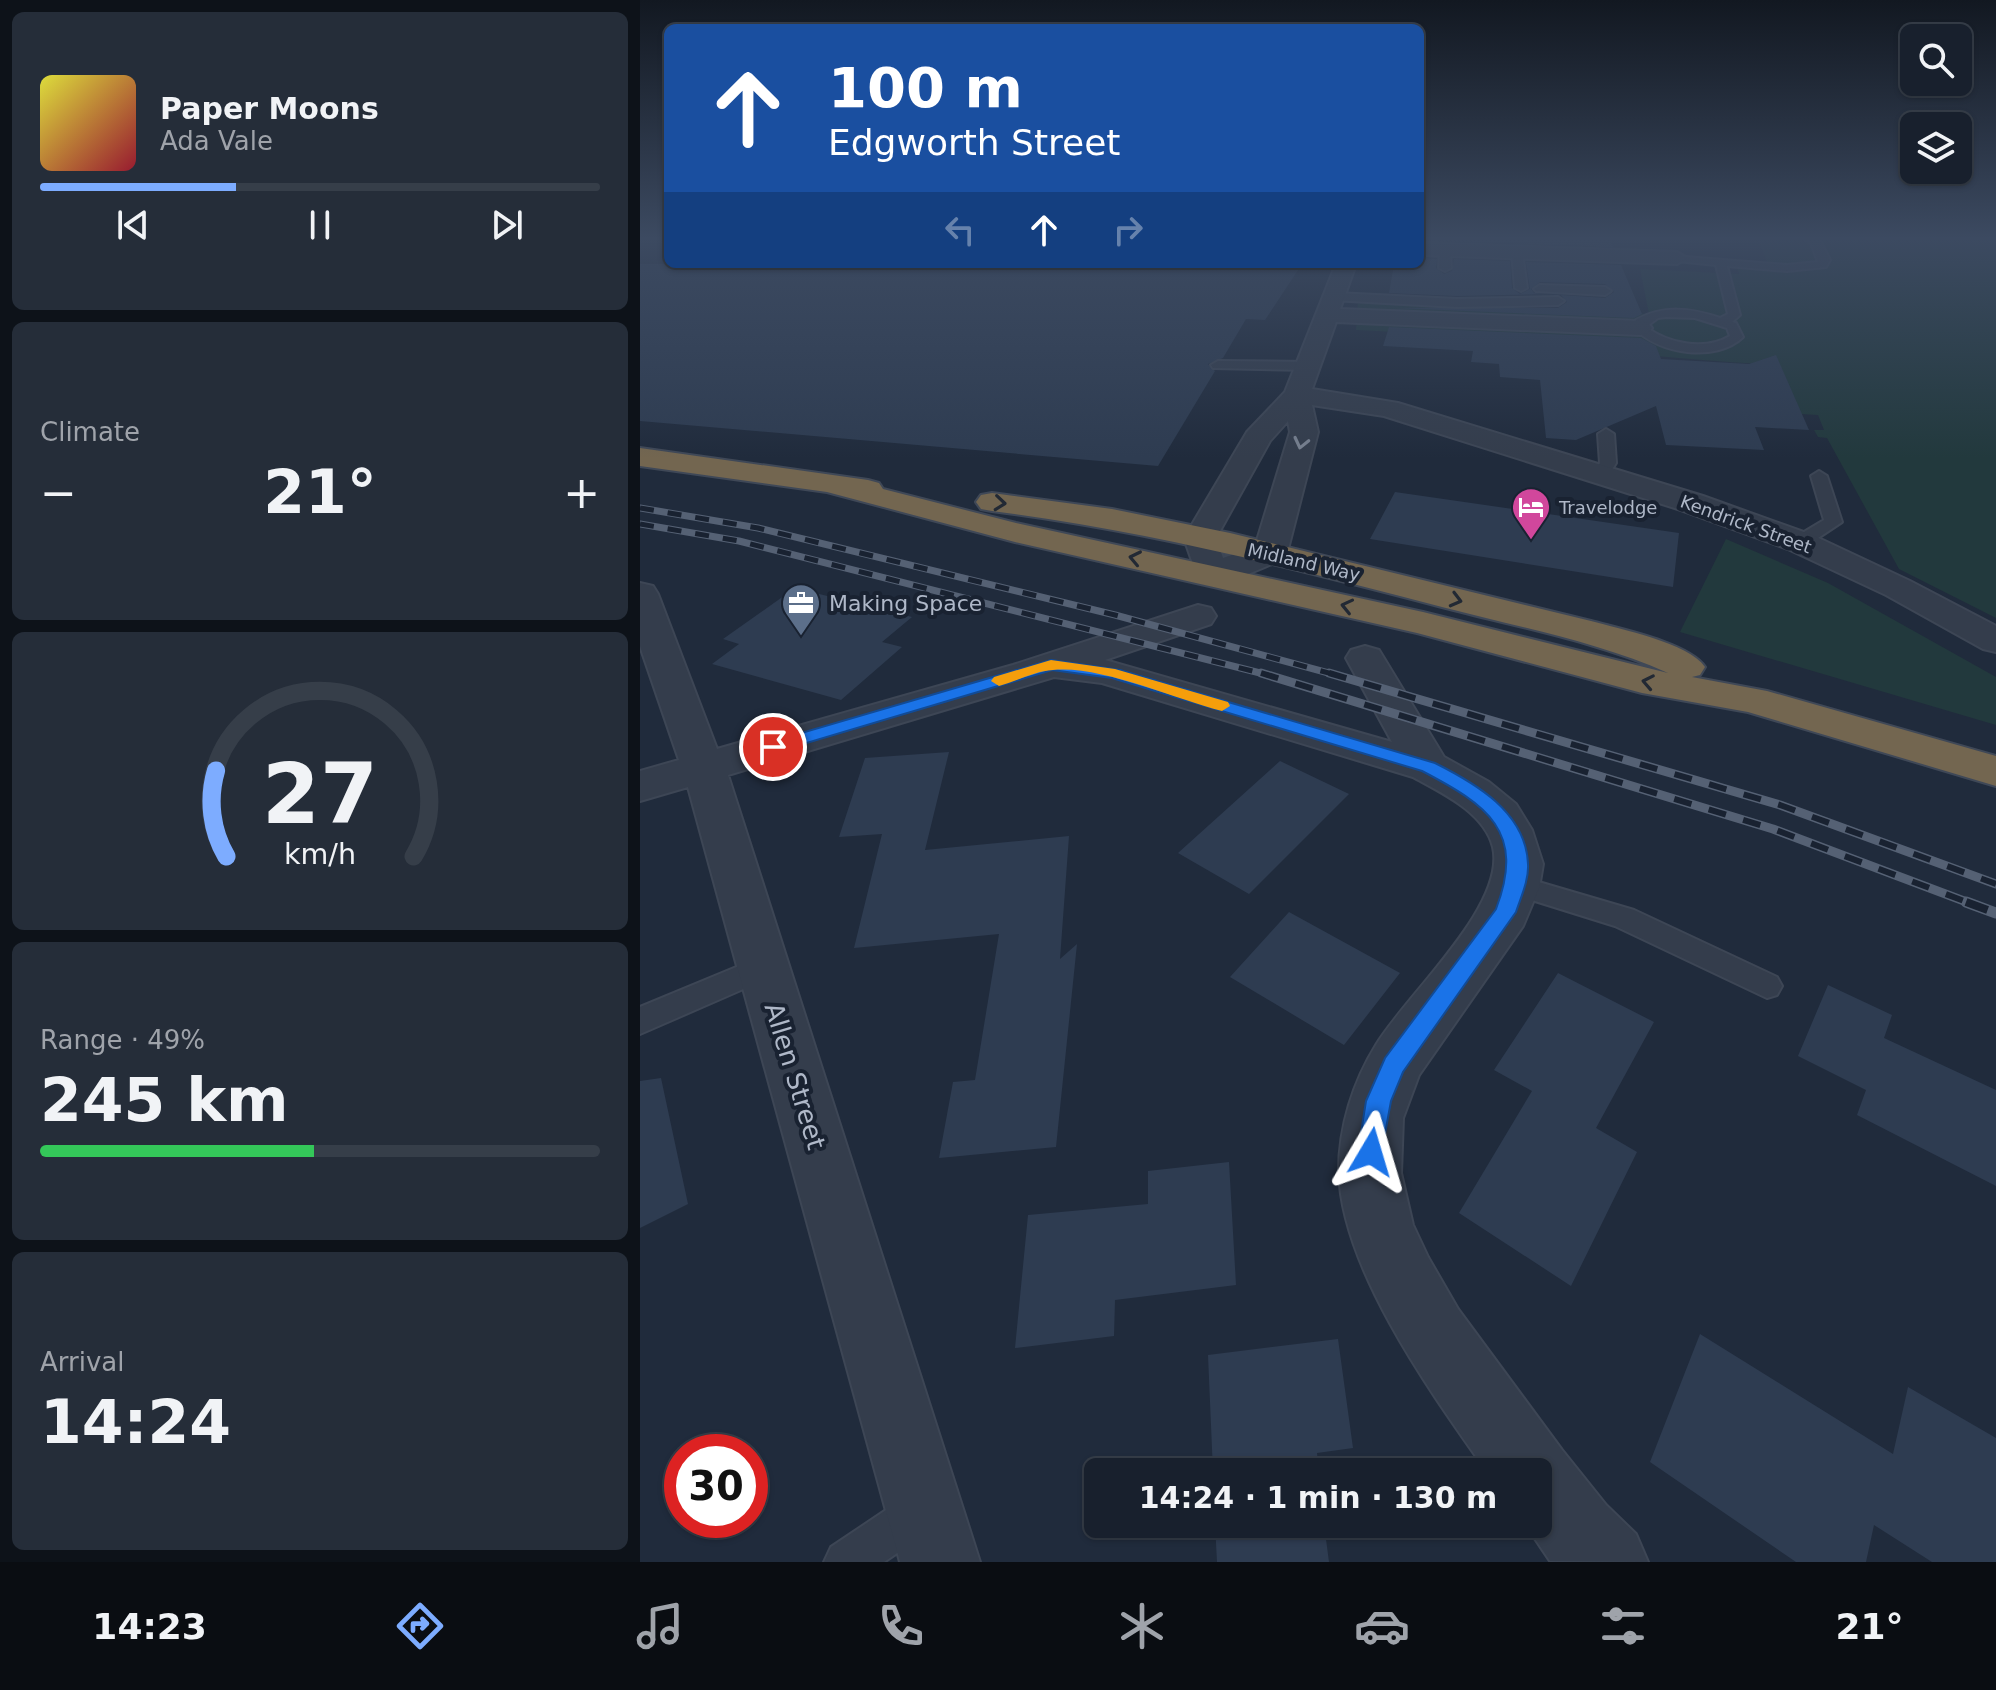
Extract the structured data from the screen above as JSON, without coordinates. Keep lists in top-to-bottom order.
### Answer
{
  "streets": {
    "highway": ["Midland Way"],
    "street": ["Kendrick Street", "Allen Street"]
  },
  "places": {
    "hotel": ["Travelodge"],
    "office": ["Making Space"]
  },
  "page": {
    "turn": ["100 m", "Edgworth Street"],
    "song": ["Paper Moons", "Ada Vale"],
    "tile": [
      "Climate",
      ["Range · 49%", "245 km"],
      ["Arrival", "14:24"]
    ],
    "heat": ["−", "21°", "+"],
    "limit": "30",
    "trip": "14:24 · 1 min · 130 m",
    "tabs": ["14:23", "21°"],
    "gauge": ["27", "km/h"]
  }
}
